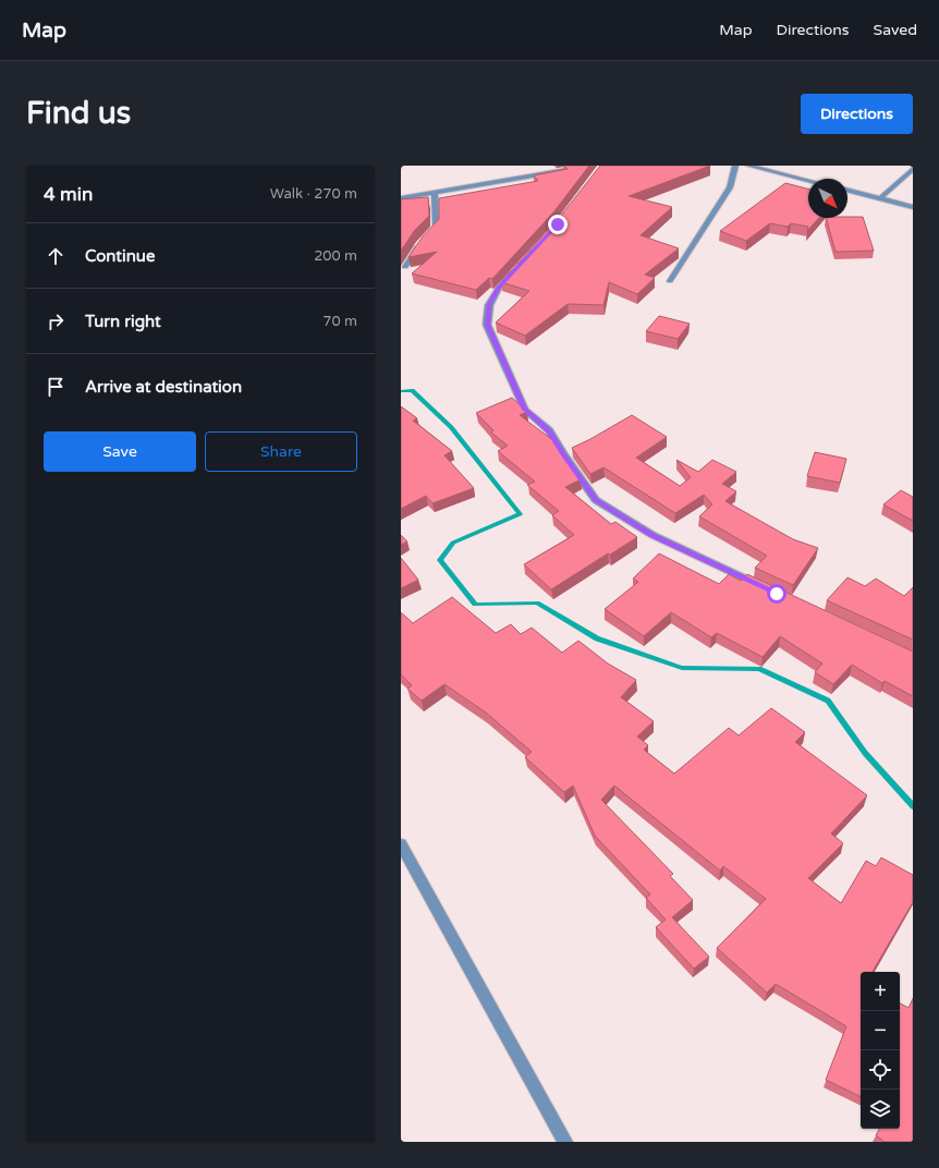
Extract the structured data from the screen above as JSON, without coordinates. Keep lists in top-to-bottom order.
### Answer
{
  "north": "bottom right",
  "page": {
    "header": "Map",
    "nav": ["Map", "Directions", "Saved"],
    "buttons": [
      "Directions",
      ["Save", "Share"]
    ],
    "title": "Find us",
    "heading": ["4 min", "Walk · 270 m"],
    "list": [
      ["Continue", "200 m"],
      ["Turn right", "70 m"],
      "Arrive at destination"
    ],
    "map_buttons": ["+", "−"]
  }
}
